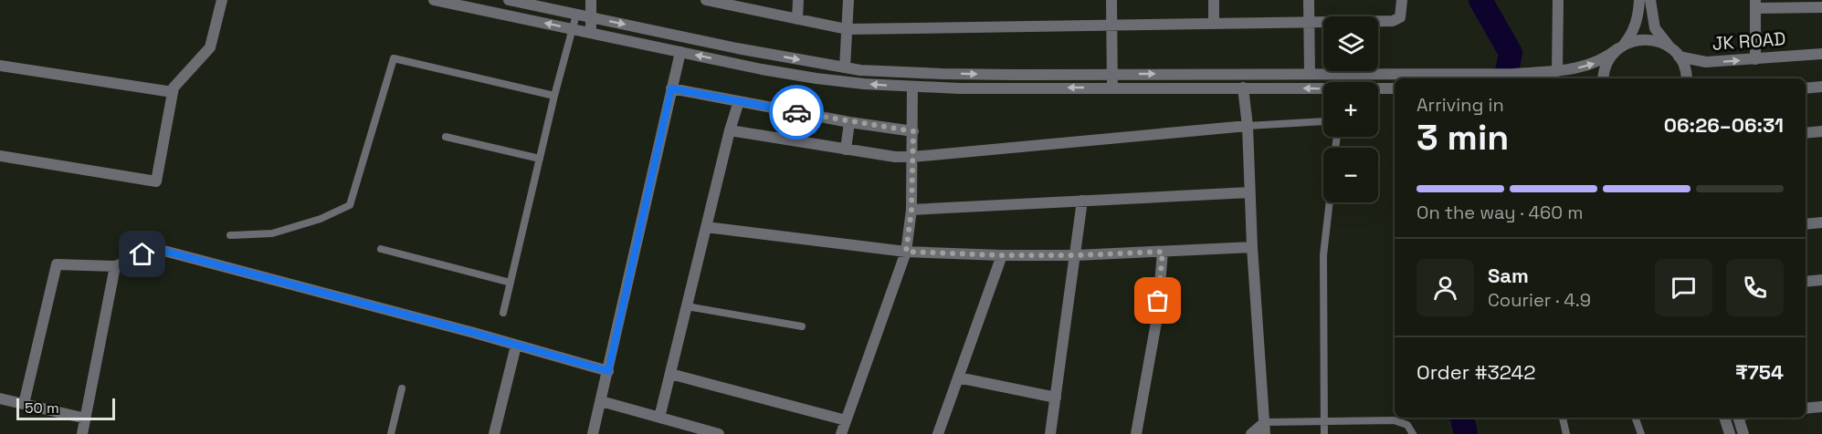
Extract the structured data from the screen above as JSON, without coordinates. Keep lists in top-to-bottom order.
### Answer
{
  "streets": {
    "street": ["JK ROAD"]
  },
  "one_way": ["JK ROAD"],
  "scale_bar": "50 m",
  "page": {
    "map_buttons": ["+", "−"],
    "heading": ["3 min", "Arriving in", "06:26–06:31"],
    "panel": [
      "Sam",
      "Courier · 4.9",
      "Order #3242",
      "₹754"
    ],
    "bar": "On the way · 460 m",
    "scale": "50 m"
  }
}
